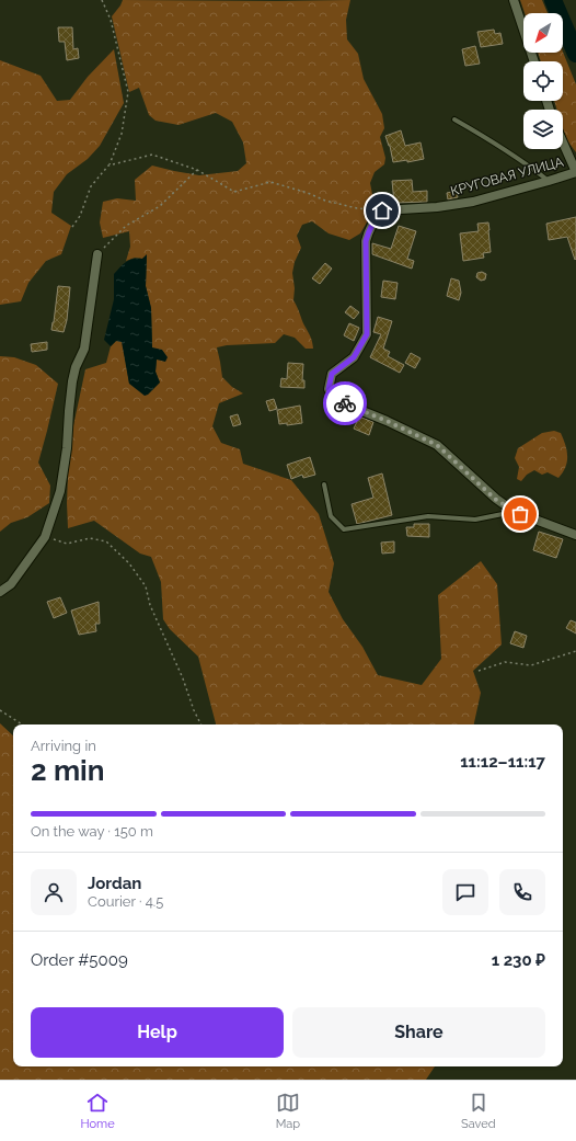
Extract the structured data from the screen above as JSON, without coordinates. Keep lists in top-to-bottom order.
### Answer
{
  "streets": {
    "street": ["КРУГОВАЯ УЛИЦА"]
  },
  "north": "bottom left",
  "page": {
    "heading": ["2 min", "Arriving in", "11:12–11:17"],
    "panel": [
      "Jordan",
      "Courier · 4.5",
      "Order #5009",
      "1 230 ₽"
    ],
    "bar": "On the way · 150 m",
    "buttons": ["Help", "Share"],
    "tabs": ["Home", "Map", "Saved"]
  }
}
